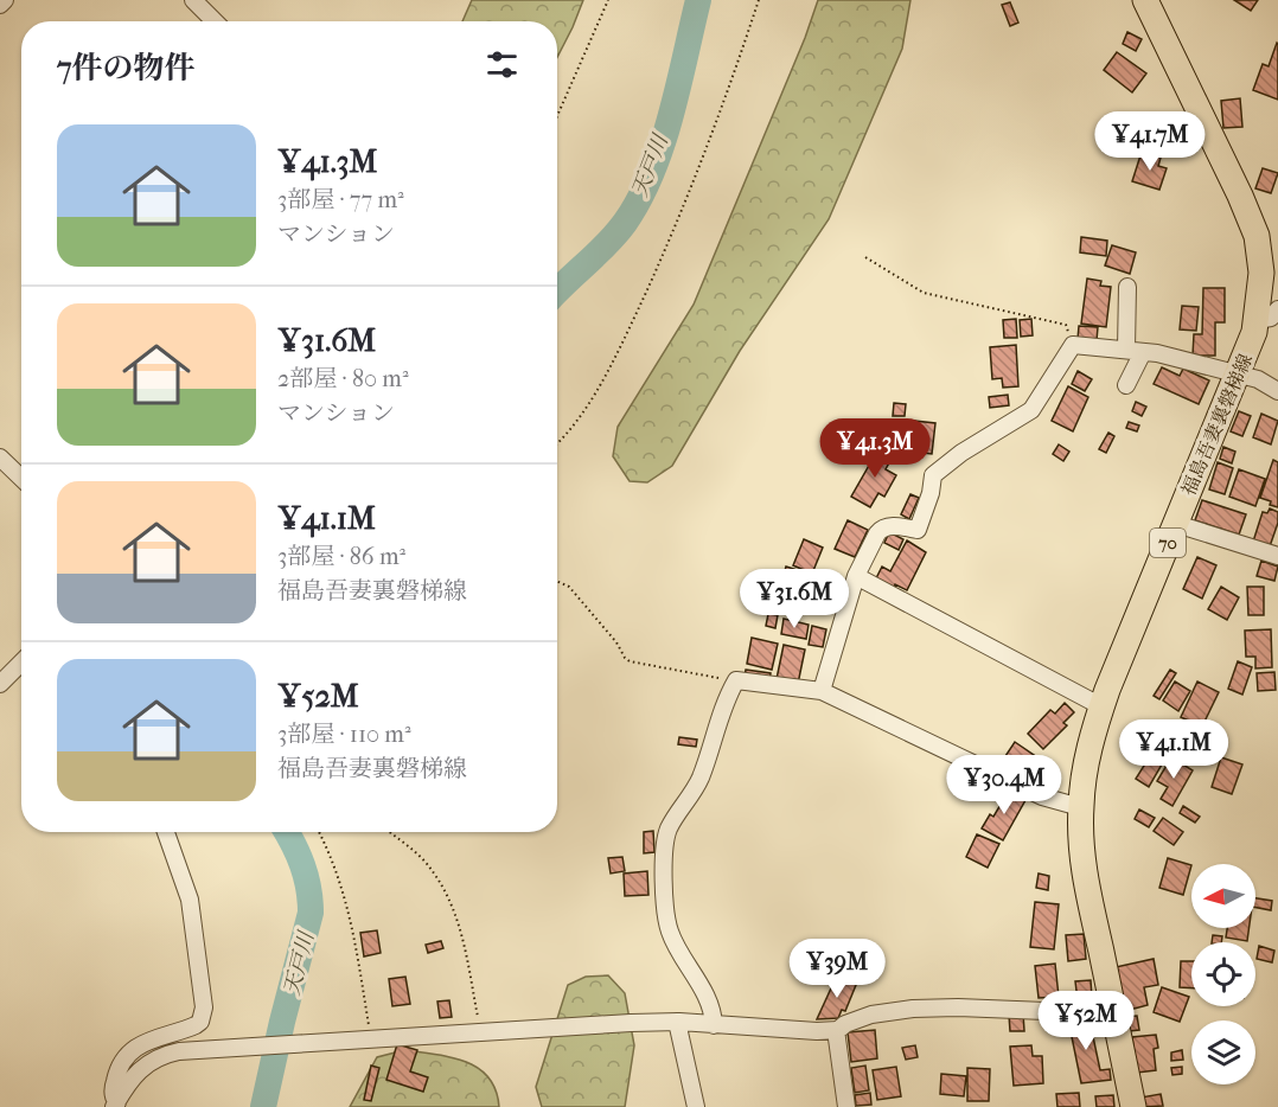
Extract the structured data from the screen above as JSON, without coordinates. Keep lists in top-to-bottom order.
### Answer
{
  "streets": {
    "main road": ["福島吾妻裏磐梯線", "70"]
  },
  "water": ["天戸川"],
  "north": "left",
  "page": {
    "heading": "7件の物件",
    "list": [
      {
        "name": "¥41.3M",
        "note": "3部屋 · 77 m² · マンション"
      },
      {
        "name": "¥31.6M",
        "note": "2部屋 · 80 m² · マンション"
      },
      {
        "name": "¥41.1M",
        "note": "3部屋 · 86 m² · 福島吾妻裏磐梯線"
      },
      {
        "name": "¥52M",
        "note": "3部屋 · 110 m² · 福島吾妻裏磐梯線"
      }
    ],
    "price": [
      "¥41.7M",
      "¥41.3M",
      "¥31.6M",
      "¥41.1M",
      "¥30.4M",
      "¥39M",
      "¥52M"
    ]
  }
}
